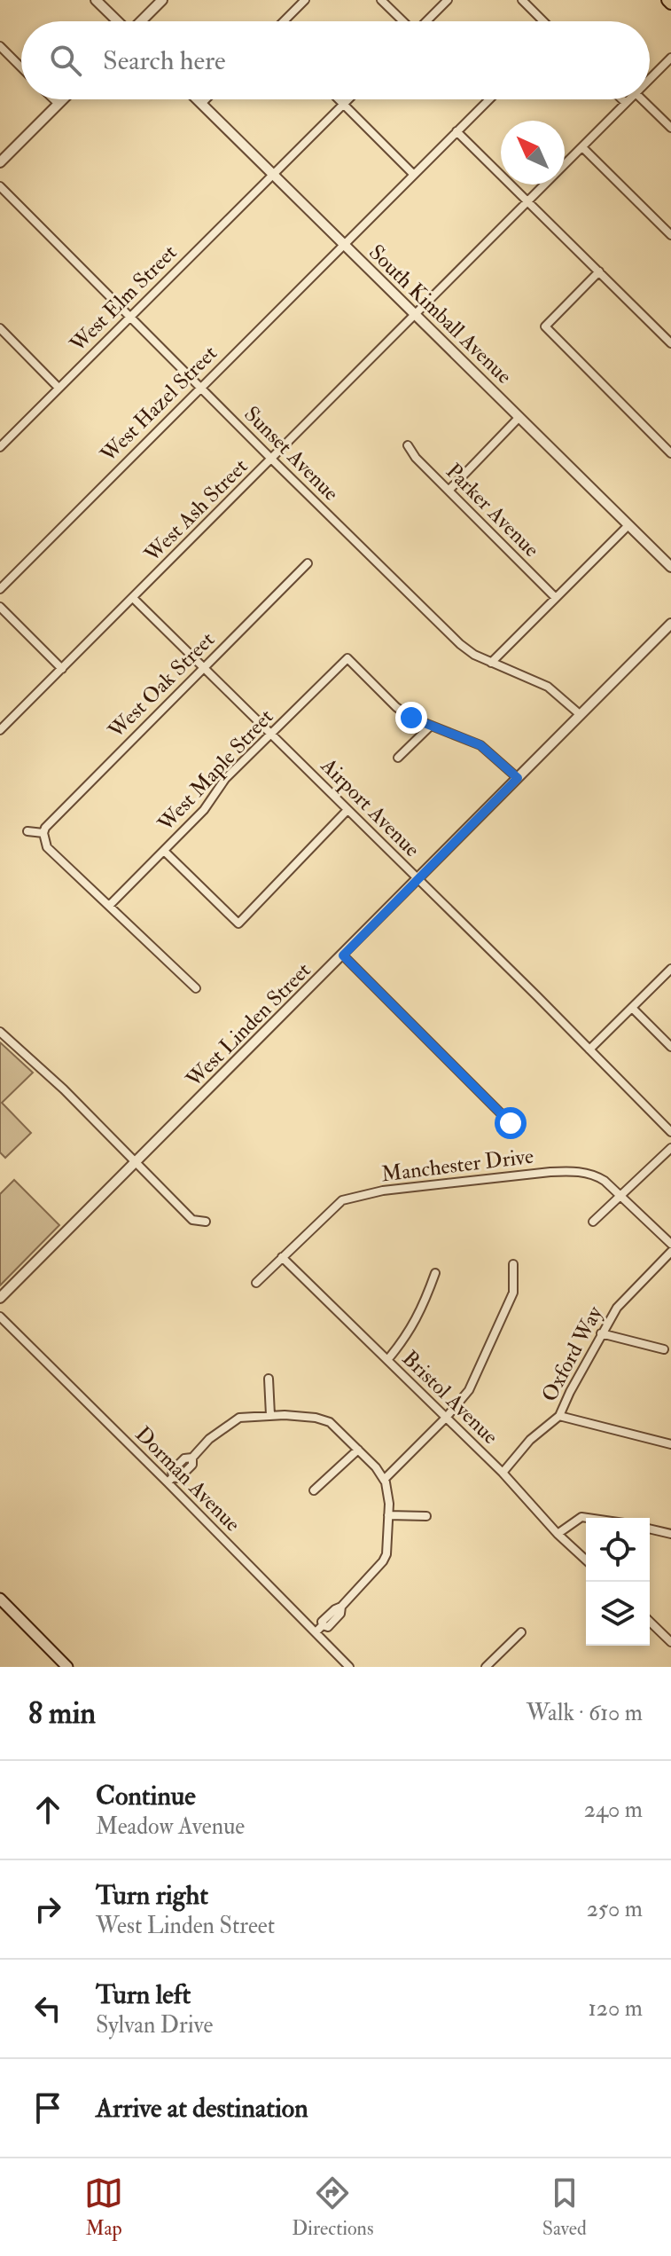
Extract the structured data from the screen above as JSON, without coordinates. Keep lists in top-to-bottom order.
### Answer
{
  "streets": {
    "street": [
      "West Elm Street",
      "South Kimball Avenue",
      "West Hazel Street",
      "Sunset Avenue",
      "West Ash Street",
      "Parker Avenue",
      "West Oak Street",
      "West Maple Street",
      "Airport Avenue",
      "West Linden Street",
      "Manchester Drive",
      "Oxford Way",
      "Bristol Avenue",
      "Dorman Avenue"
    ]
  },
  "crossings": [
    ["West Elm Street", "South Kimball Avenue"],
    ["West Elm Street", "Sunset Avenue"],
    ["South Kimball Avenue", "West Hazel Street"],
    ["South Kimball Avenue", "West Ash Street"],
    ["West Hazel Street", "Sunset Avenue"],
    ["Sunset Avenue", "West Ash Street"],
    ["Sunset Avenue", "West Linden Street"],
    ["West Ash Street", "Airport Avenue"],
    ["West Oak Street", "Airport Avenue"],
    ["West Maple Street", "Airport Avenue"],
    ["Airport Avenue", "West Linden Street"],
    ["Manchester Drive", "Bristol Avenue"],
    ["Oxford Way", "Bristol Avenue"]
  ],
  "north": "top left",
  "page": {
    "search": "Search here",
    "heading": ["8 min", "Walk · 610 m"],
    "list": [
      ["Continue", "Meadow Avenue", "240 m"],
      ["Turn right", "West Linden Street", "250 m"],
      ["Turn left", "Sylvan Drive", "120 m"],
      "Arrive at destination"
    ],
    "nav": ["Map", "Directions", "Saved"]
  }
}
